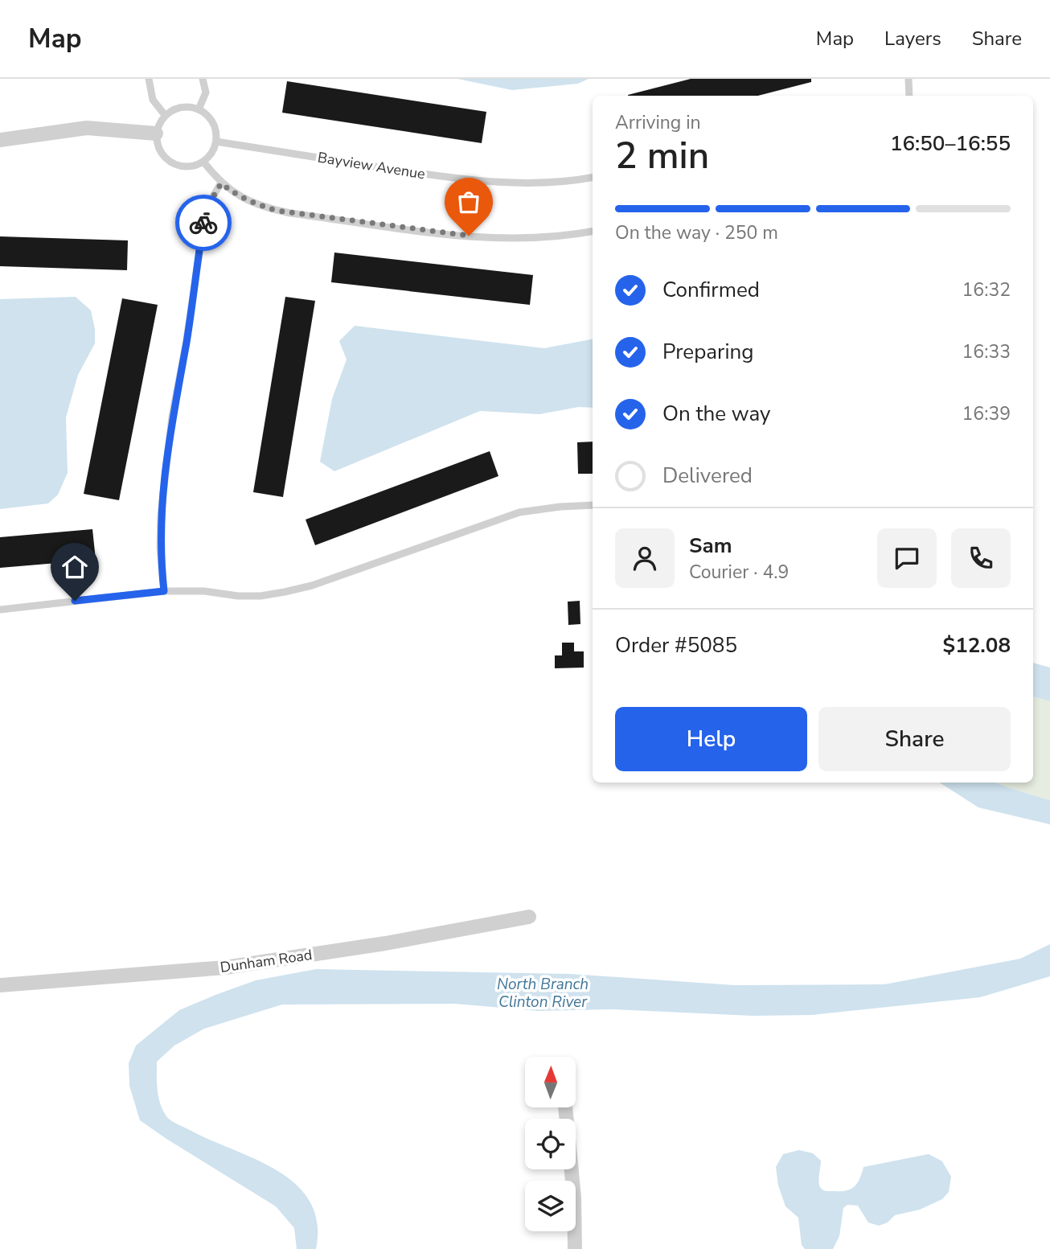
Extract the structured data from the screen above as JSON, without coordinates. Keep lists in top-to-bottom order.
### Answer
{
  "streets": {
    "street": ["Dunham Road"],
    "lane": ["Bayview Avenue"]
  },
  "water": ["North Branch Clinton River"],
  "north": "top",
  "page": {
    "header": "Map",
    "nav": ["Map", "Layers", "Share"],
    "heading": ["2 min", "Arriving in", "16:50–16:55"],
    "panel": [
      "Sam",
      "Courier · 4.9",
      "Order #5085",
      "$12.08"
    ],
    "bar": "On the way · 250 m",
    "list": [
      ["Confirmed", "16:32"],
      ["Preparing", "16:33"],
      ["On the way", "16:39"],
      "Delivered"
    ],
    "buttons": ["Help", "Share"]
  }
}
